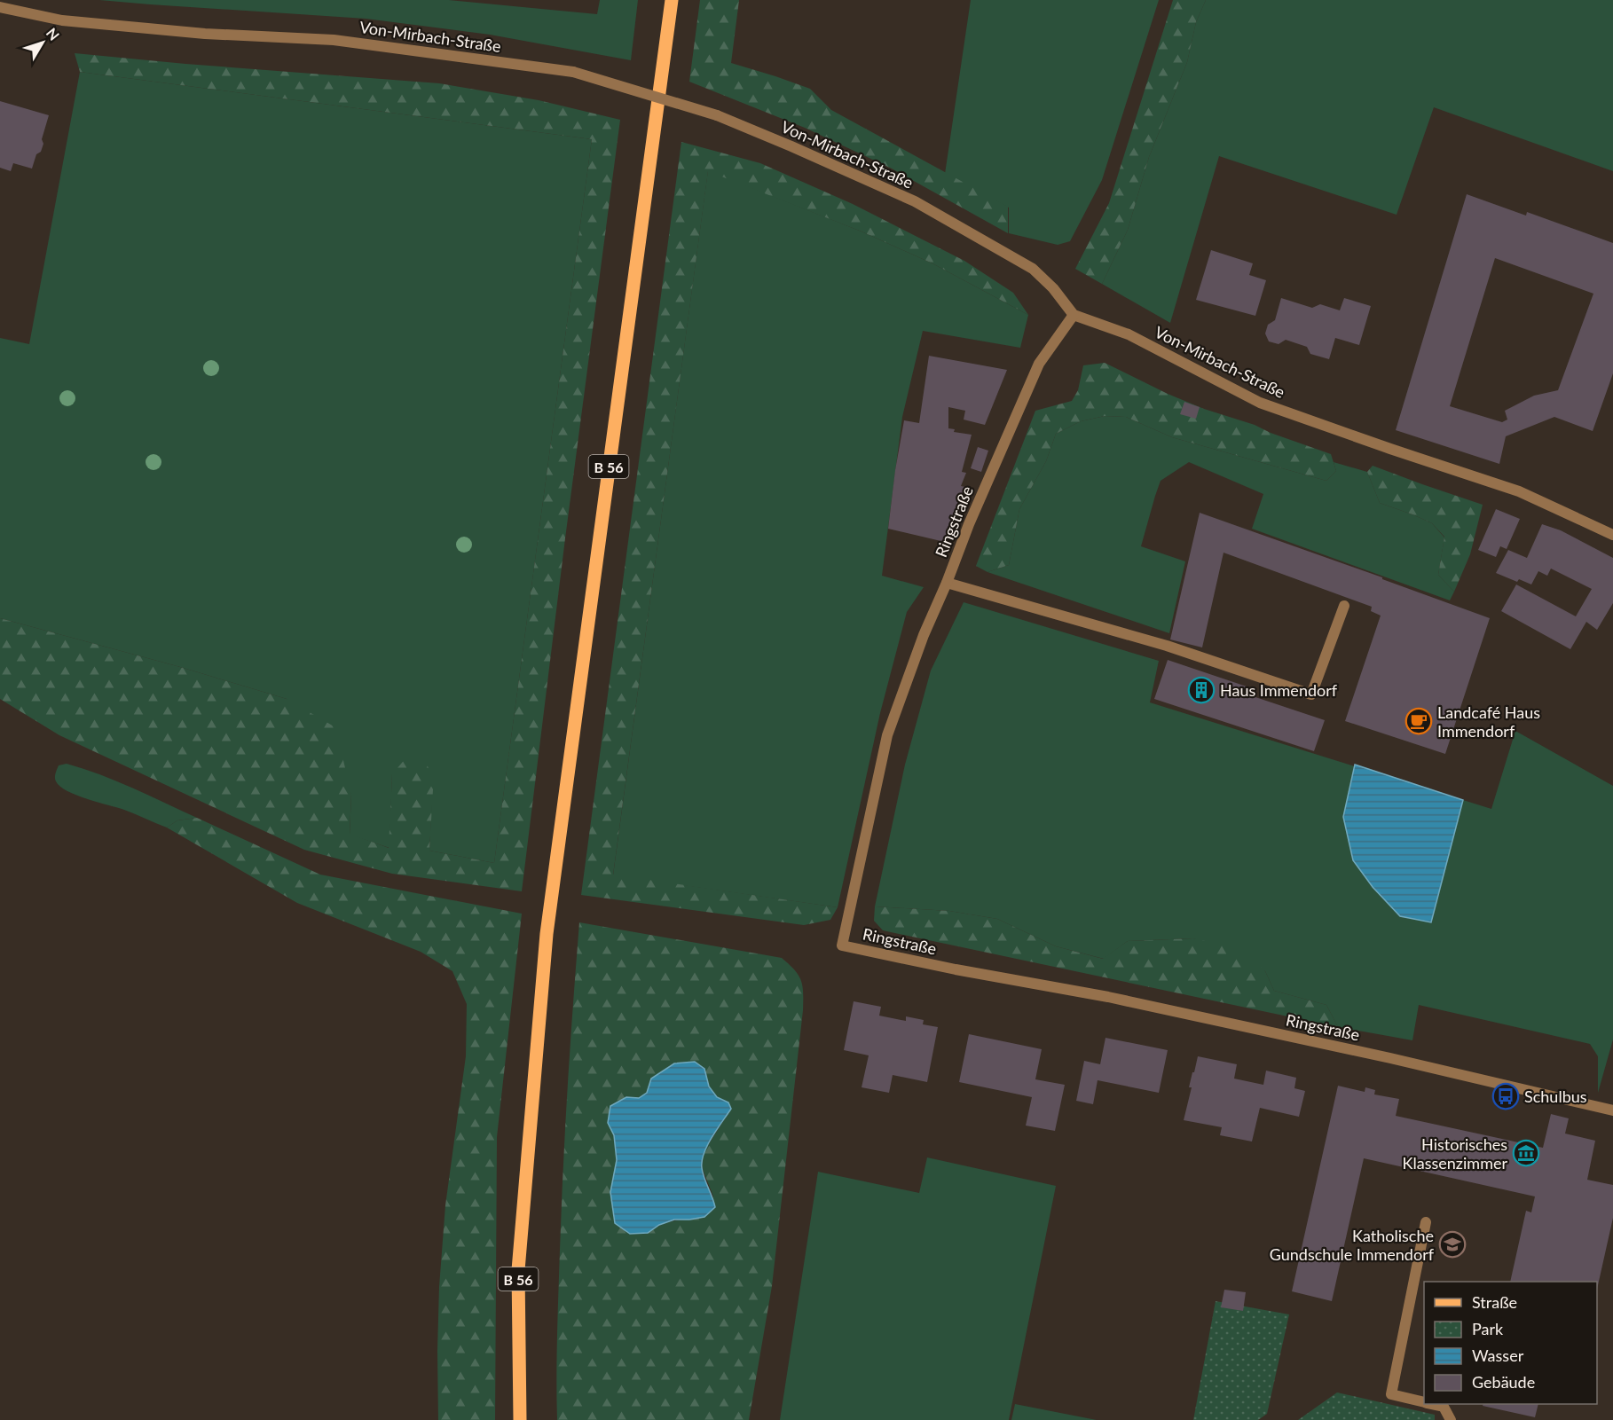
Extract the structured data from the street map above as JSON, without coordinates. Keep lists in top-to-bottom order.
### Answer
{
  "streets": {
    "main road": ["B 56"],
    "street": ["Von-Mirbach-Straße", "Ringstraße"]
  },
  "crossings": [
    ["Von-Mirbach-Straße", "Ringstraße"]
  ],
  "places": {
    "building": ["Haus Immendorf"],
    "cafe": ["Landcafé Haus Immendorf"],
    "bus stop": ["Schulbus"],
    "museum": ["Historisches Klassenzimmer"],
    "school or university": ["Katholische Gundschule Immendorf"]
  },
  "legend": [
    "Straße",
    "Park",
    "Wasser",
    "Gebäude"
  ],
  "north": "top right"
}
